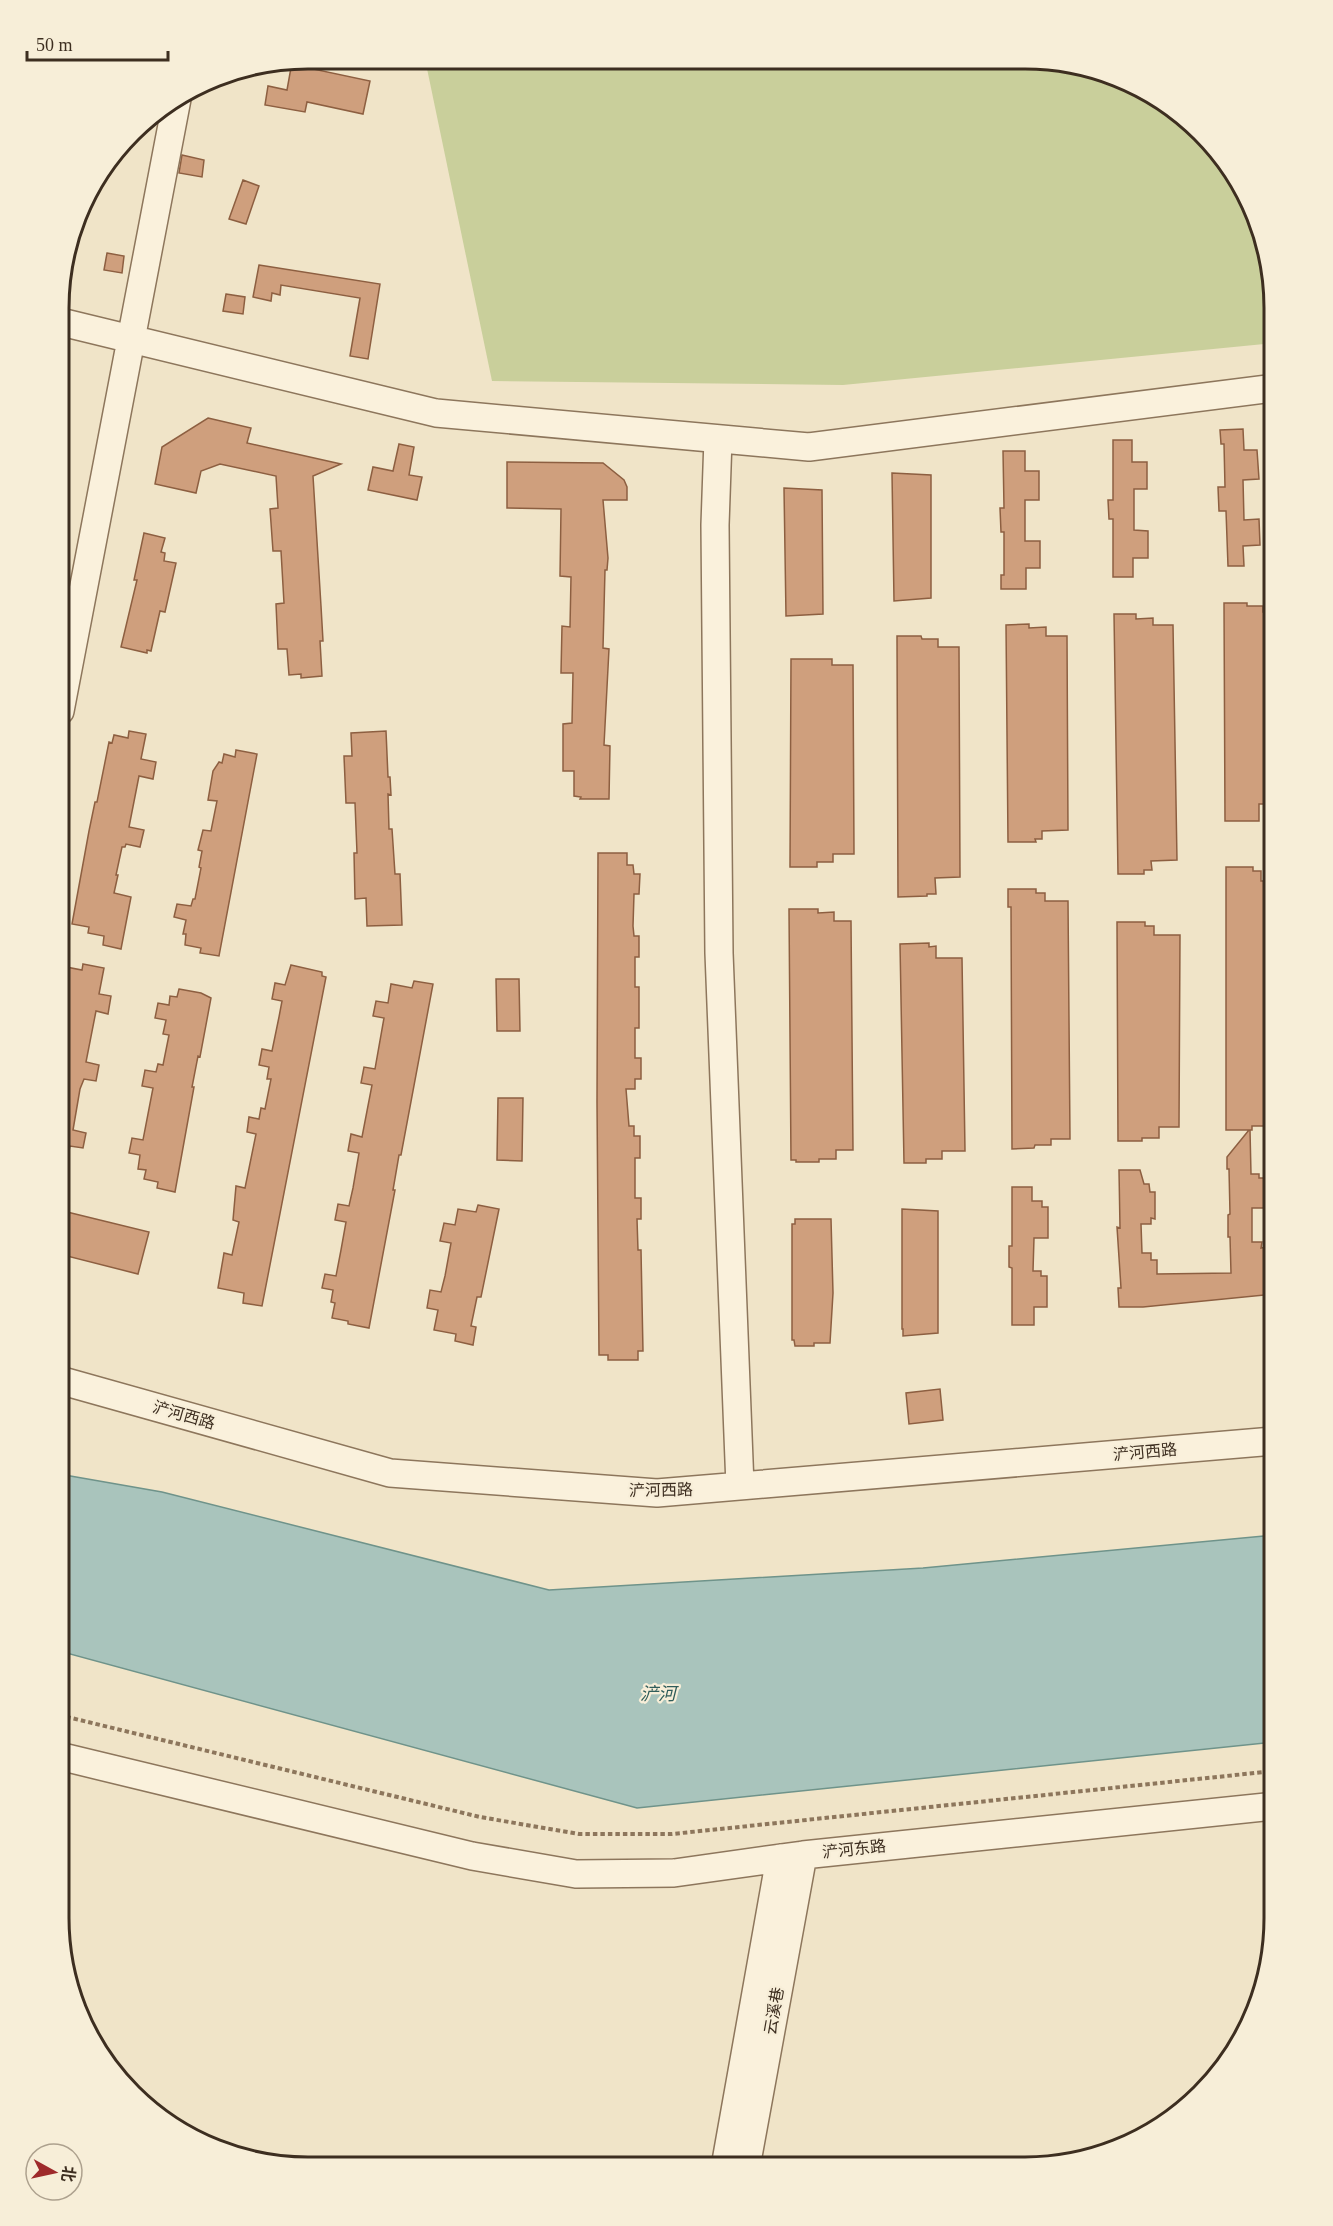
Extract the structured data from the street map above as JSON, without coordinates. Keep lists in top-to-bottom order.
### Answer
{
  "streets": {
    "street": ["浐河西路", "浐河东路", "云溪巷"]
  },
  "crossings": [
    ["浐河东路", "云溪巷"]
  ],
  "water": ["浐河"],
  "scale_bar": "50 m",
  "north": "right"
}
